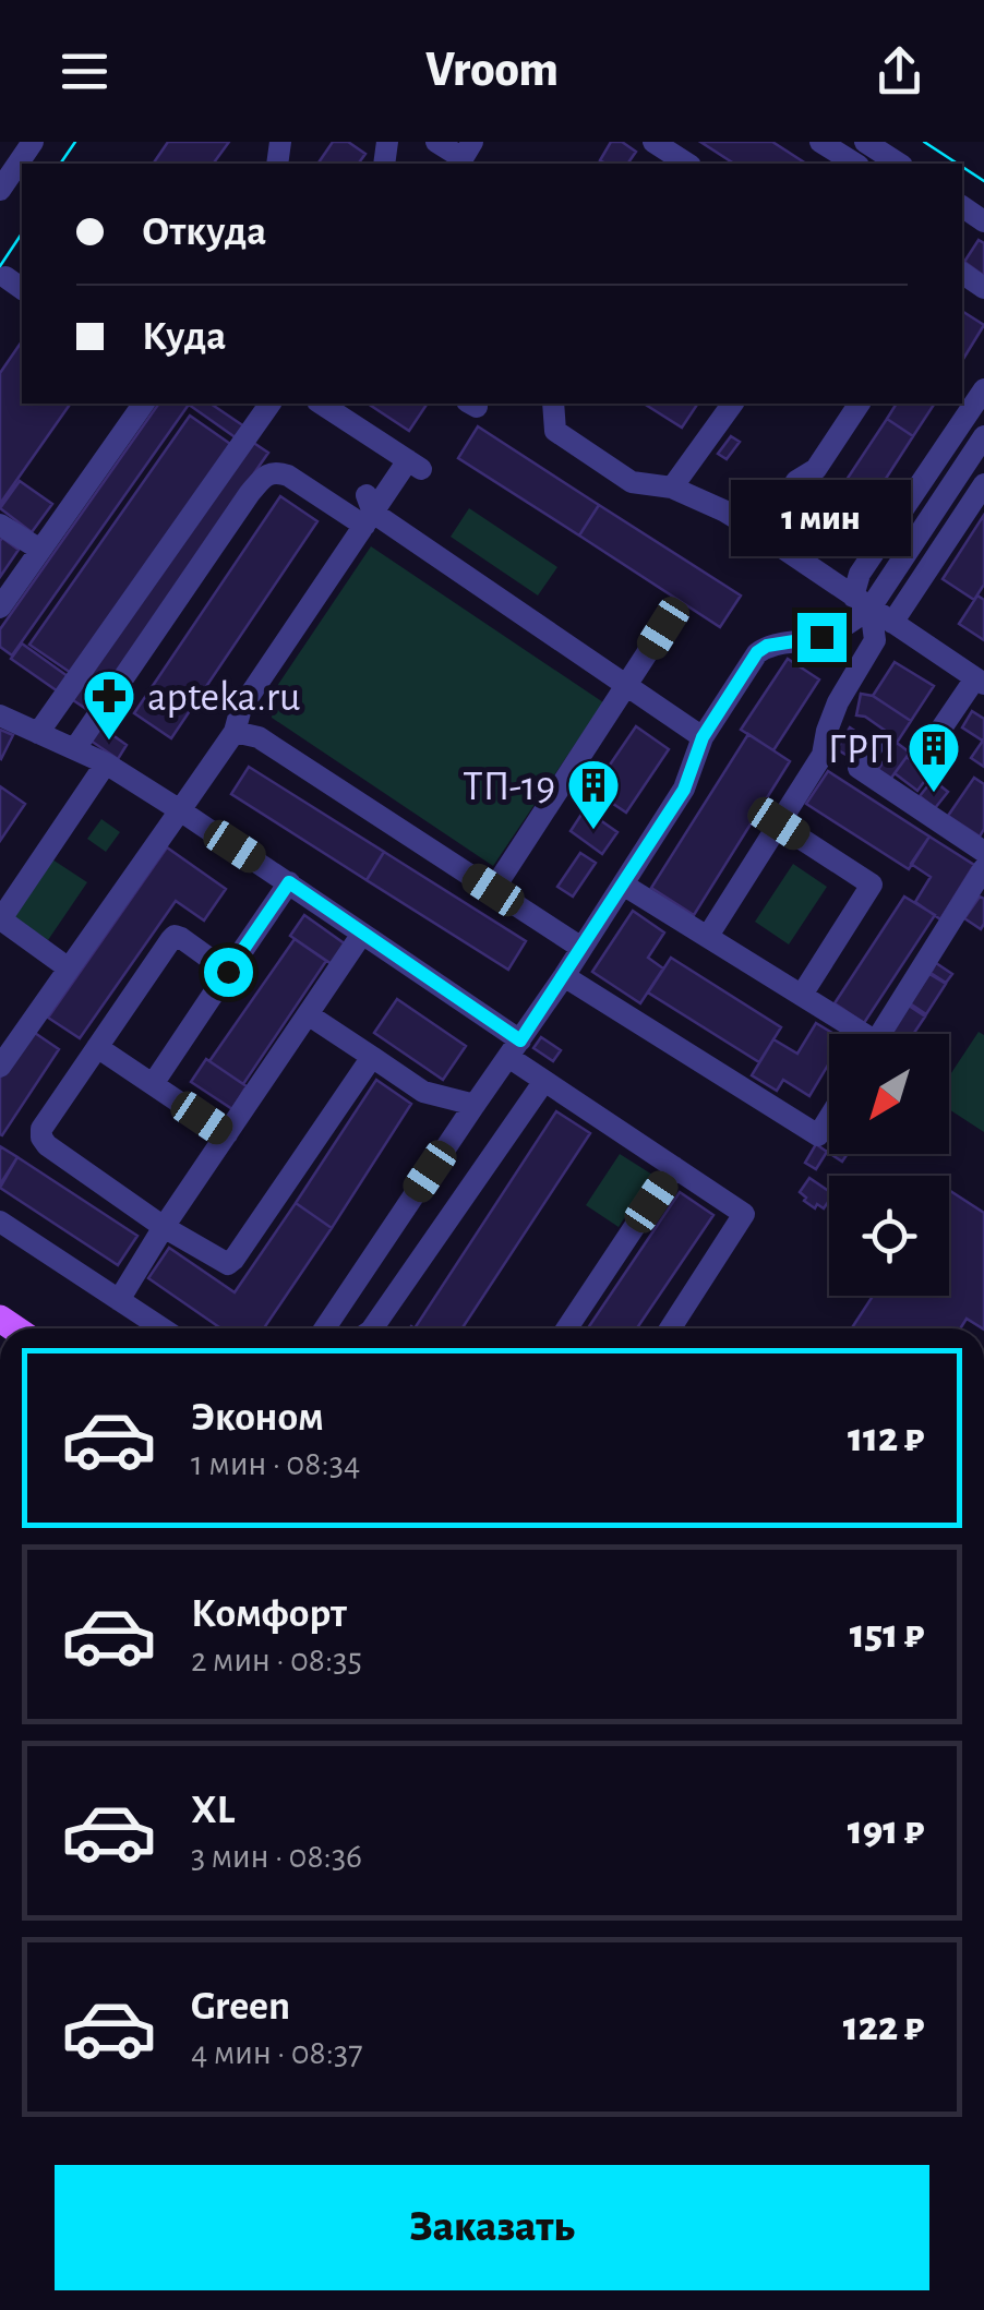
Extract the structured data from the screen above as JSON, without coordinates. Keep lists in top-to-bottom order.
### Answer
{
  "places": {
    "pharmacy": ["apteka.ru"],
    "building": ["ГРП", "ТП-19"]
  },
  "north": "bottom left",
  "page": {
    "header": "Vroom",
    "banner": ["Откуда", "Куда"],
    "bubble": "1 мин",
    "list": [
      {
        "name": "Эконом",
        "note": "1 мин · 08:34",
        "value": "112 ₽"
      },
      {
        "name": "Комфорт",
        "note": "2 мин · 08:35",
        "value": "151 ₽"
      },
      {
        "name": "XL",
        "note": "3 мин · 08:36",
        "value": "191 ₽"
      },
      {
        "name": "Green",
        "note": "4 мин · 08:37",
        "value": "122 ₽"
      }
    ],
    "buttons": "Заказать"
  }
}
